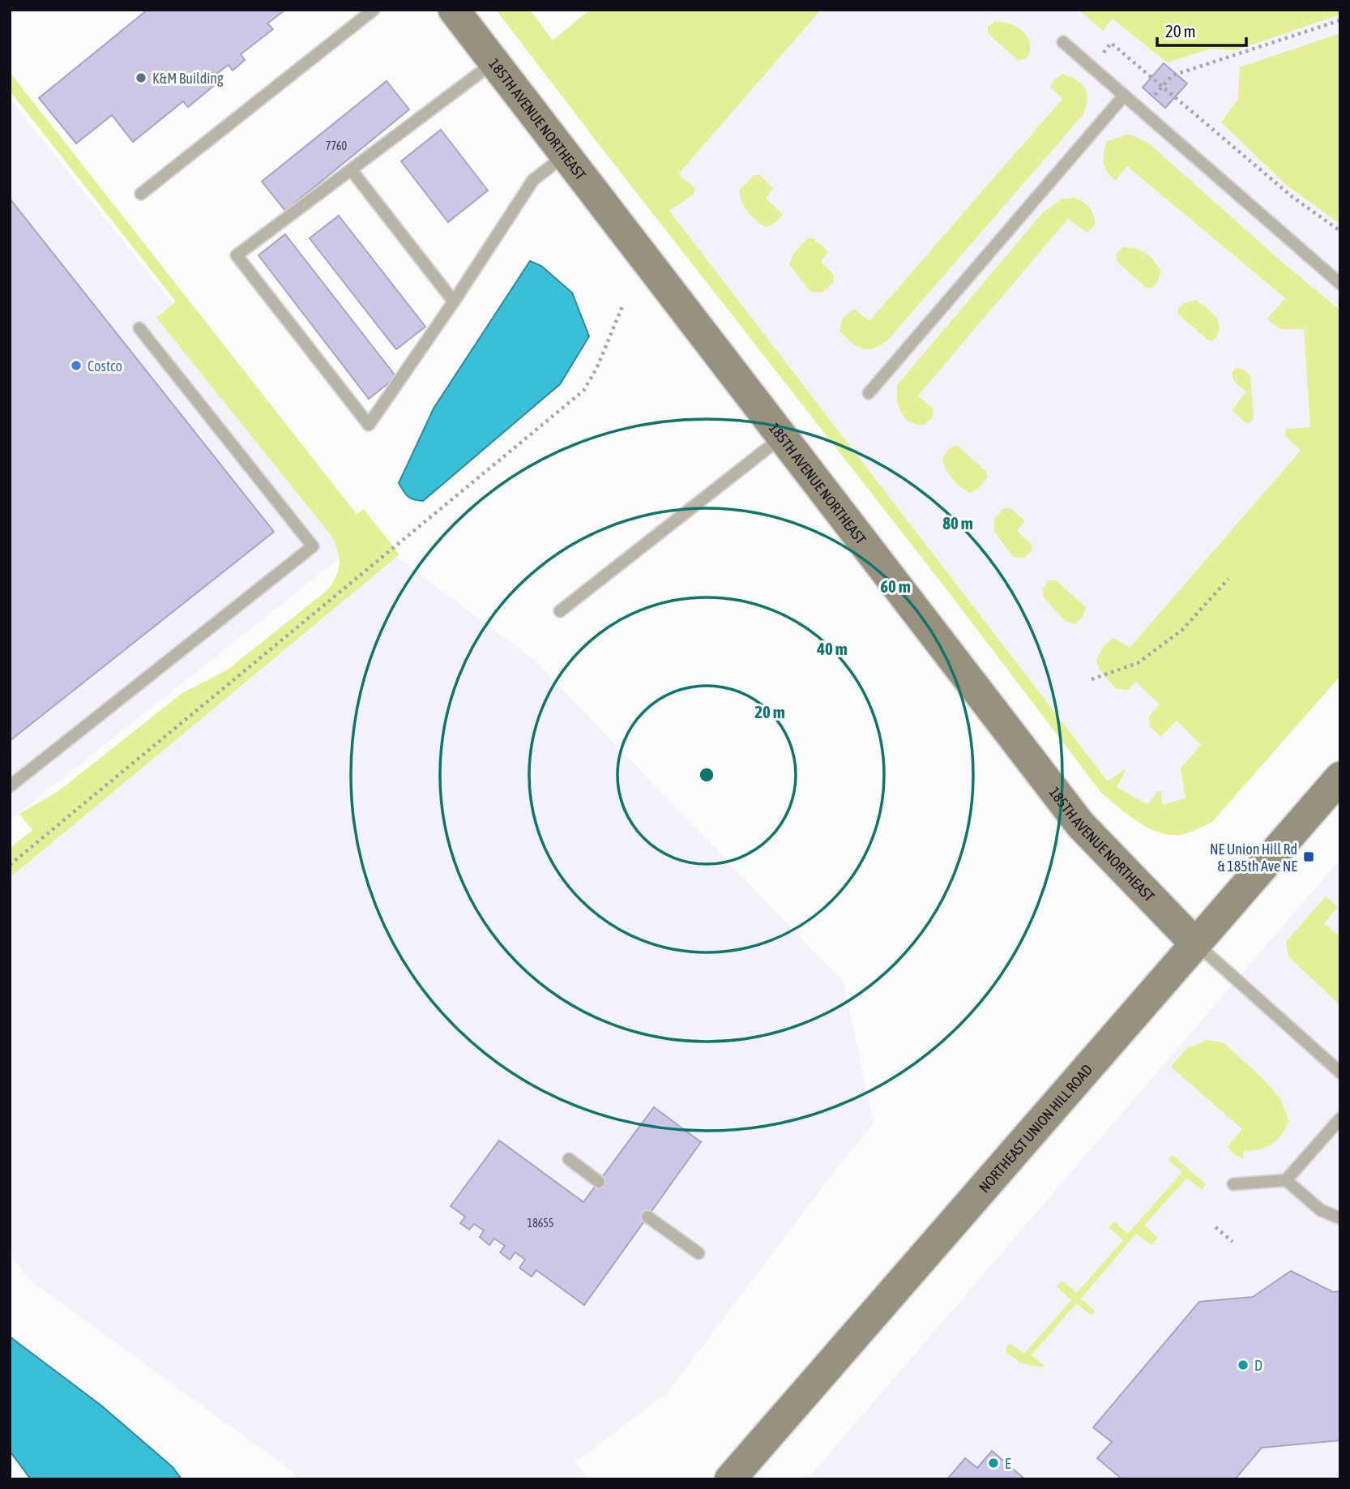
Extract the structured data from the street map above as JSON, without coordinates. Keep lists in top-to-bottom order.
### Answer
{
  "streets": {
    "street": ["185TH AVENUE NORTHEAST", "NORTHEAST UNION HILL ROAD"]
  },
  "crossings": [
    ["185TH AVENUE NORTHEAST", "NORTHEAST UNION HILL ROAD"]
  ],
  "places": {
    "other": [
      "K&M Building",
      "Costco",
      "D",
      "E"
    ],
    "transit": ["NE Union Hill Rd & 185th Ave NE"]
  },
  "house_numbers": ["7760", "18655"],
  "scale_bar": "20 m",
  "rings": [
    "80 m",
    "60 m",
    "40 m",
    "20 m"
  ]
}
